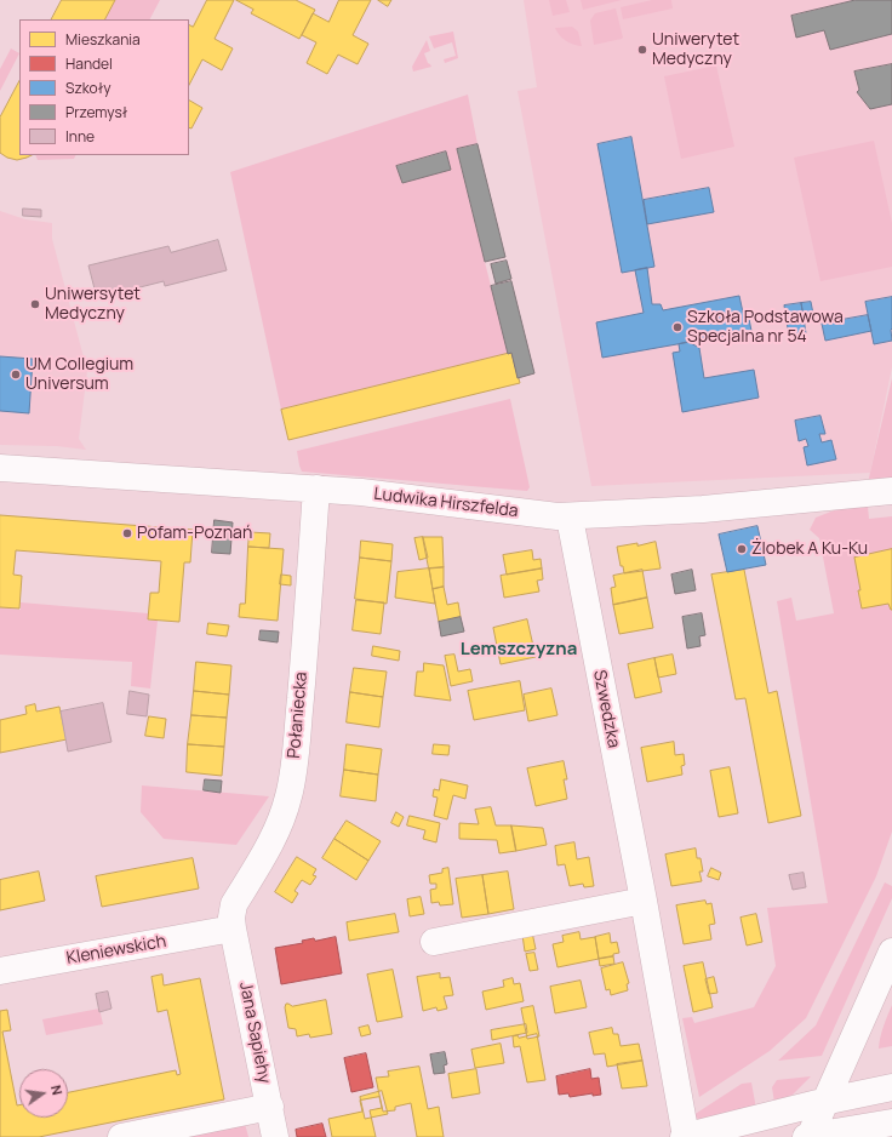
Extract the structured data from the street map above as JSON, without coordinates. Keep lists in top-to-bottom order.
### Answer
{
  "streets": {
    "street": [
      "Ludwika Hirszfelda",
      "Szwedzka",
      "Połaniecka",
      "Kleniewskich",
      "Jana Sapiehy"
    ]
  },
  "crossings": [
    ["Ludwika Hirszfelda", "Szwedzka"],
    ["Ludwika Hirszfelda", "Połaniecka"],
    ["Połaniecka", "Kleniewskich"],
    ["Połaniecka", "Jana Sapiehy"],
    ["Kleniewskich", "Jana Sapiehy"]
  ],
  "districts": ["Lemszczyzna"],
  "places": [
    "Uniwerytet Medyczny",
    "Uniwersytet Medyczny",
    "Szkoła Podstawowa Specjalna nr 54",
    "UM Collegium Universum",
    "Pofam-Poznań",
    "Żlobek A Ku-Ku"
  ],
  "legend": [
    "Mieszkania",
    "Handel",
    "Szkoły",
    "Przemysł",
    "Inne"
  ],
  "north": "right"
}
